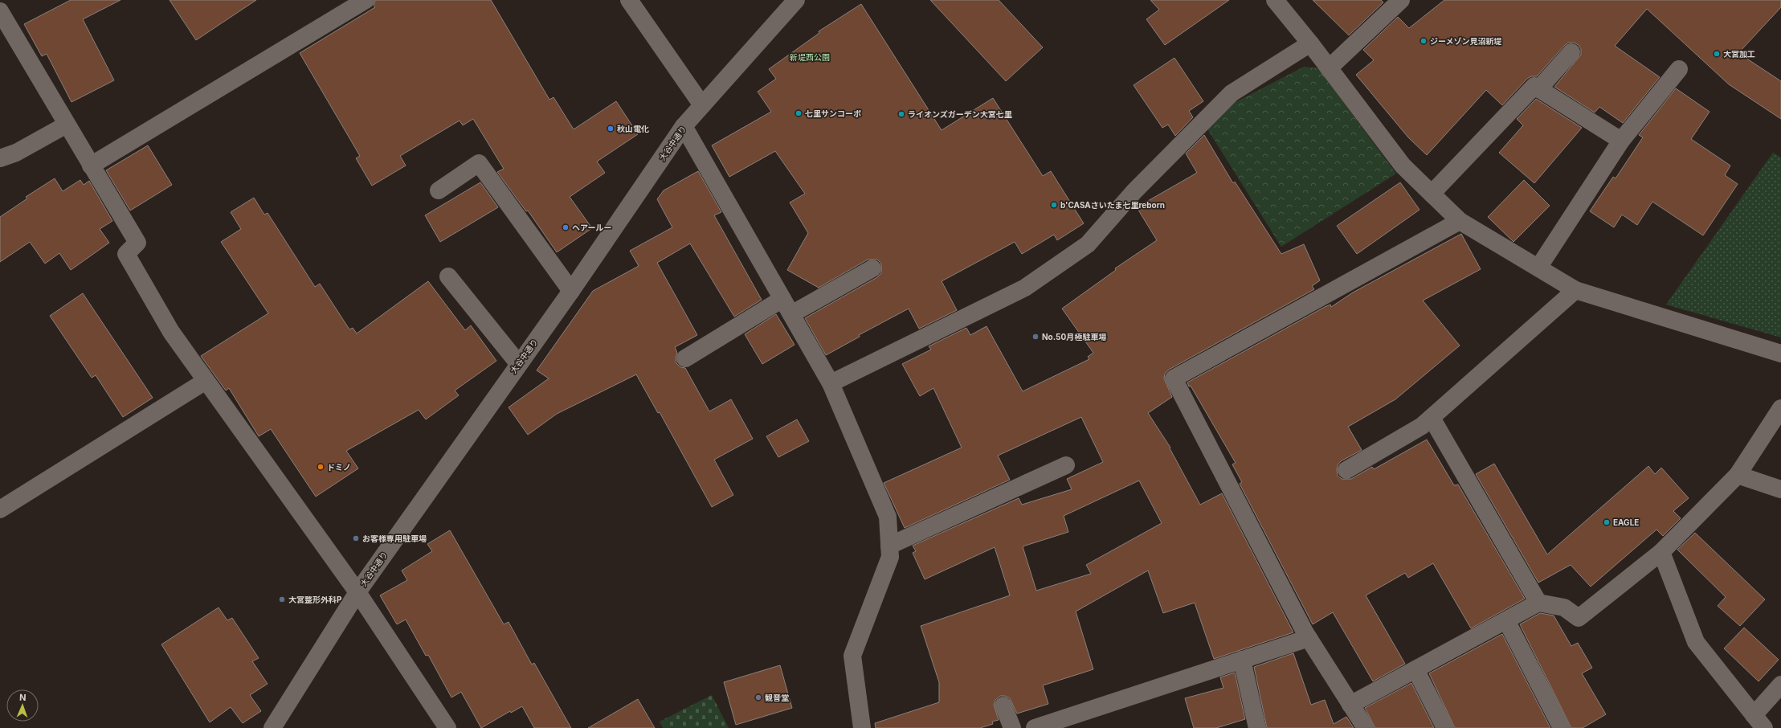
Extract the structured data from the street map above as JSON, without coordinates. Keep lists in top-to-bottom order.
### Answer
{
  "streets": {
    "street": ["大谷中通り"]
  },
  "parks": ["新堤西公園"],
  "places": [
    "ジーメゾン見沼新堤",
    "大宮加工",
    "七里サンコーポ",
    "ライオンズガーデン大宮七里",
    "秋山電化",
    "b'CASAさいたま七里reborn",
    "ヘアールー",
    "No.50月極駐車場",
    "ドミノ",
    "EAGLE",
    "お客様専用駐車場",
    "大宮整形外科P",
    "観音堂"
  ],
  "north": "top"
}
